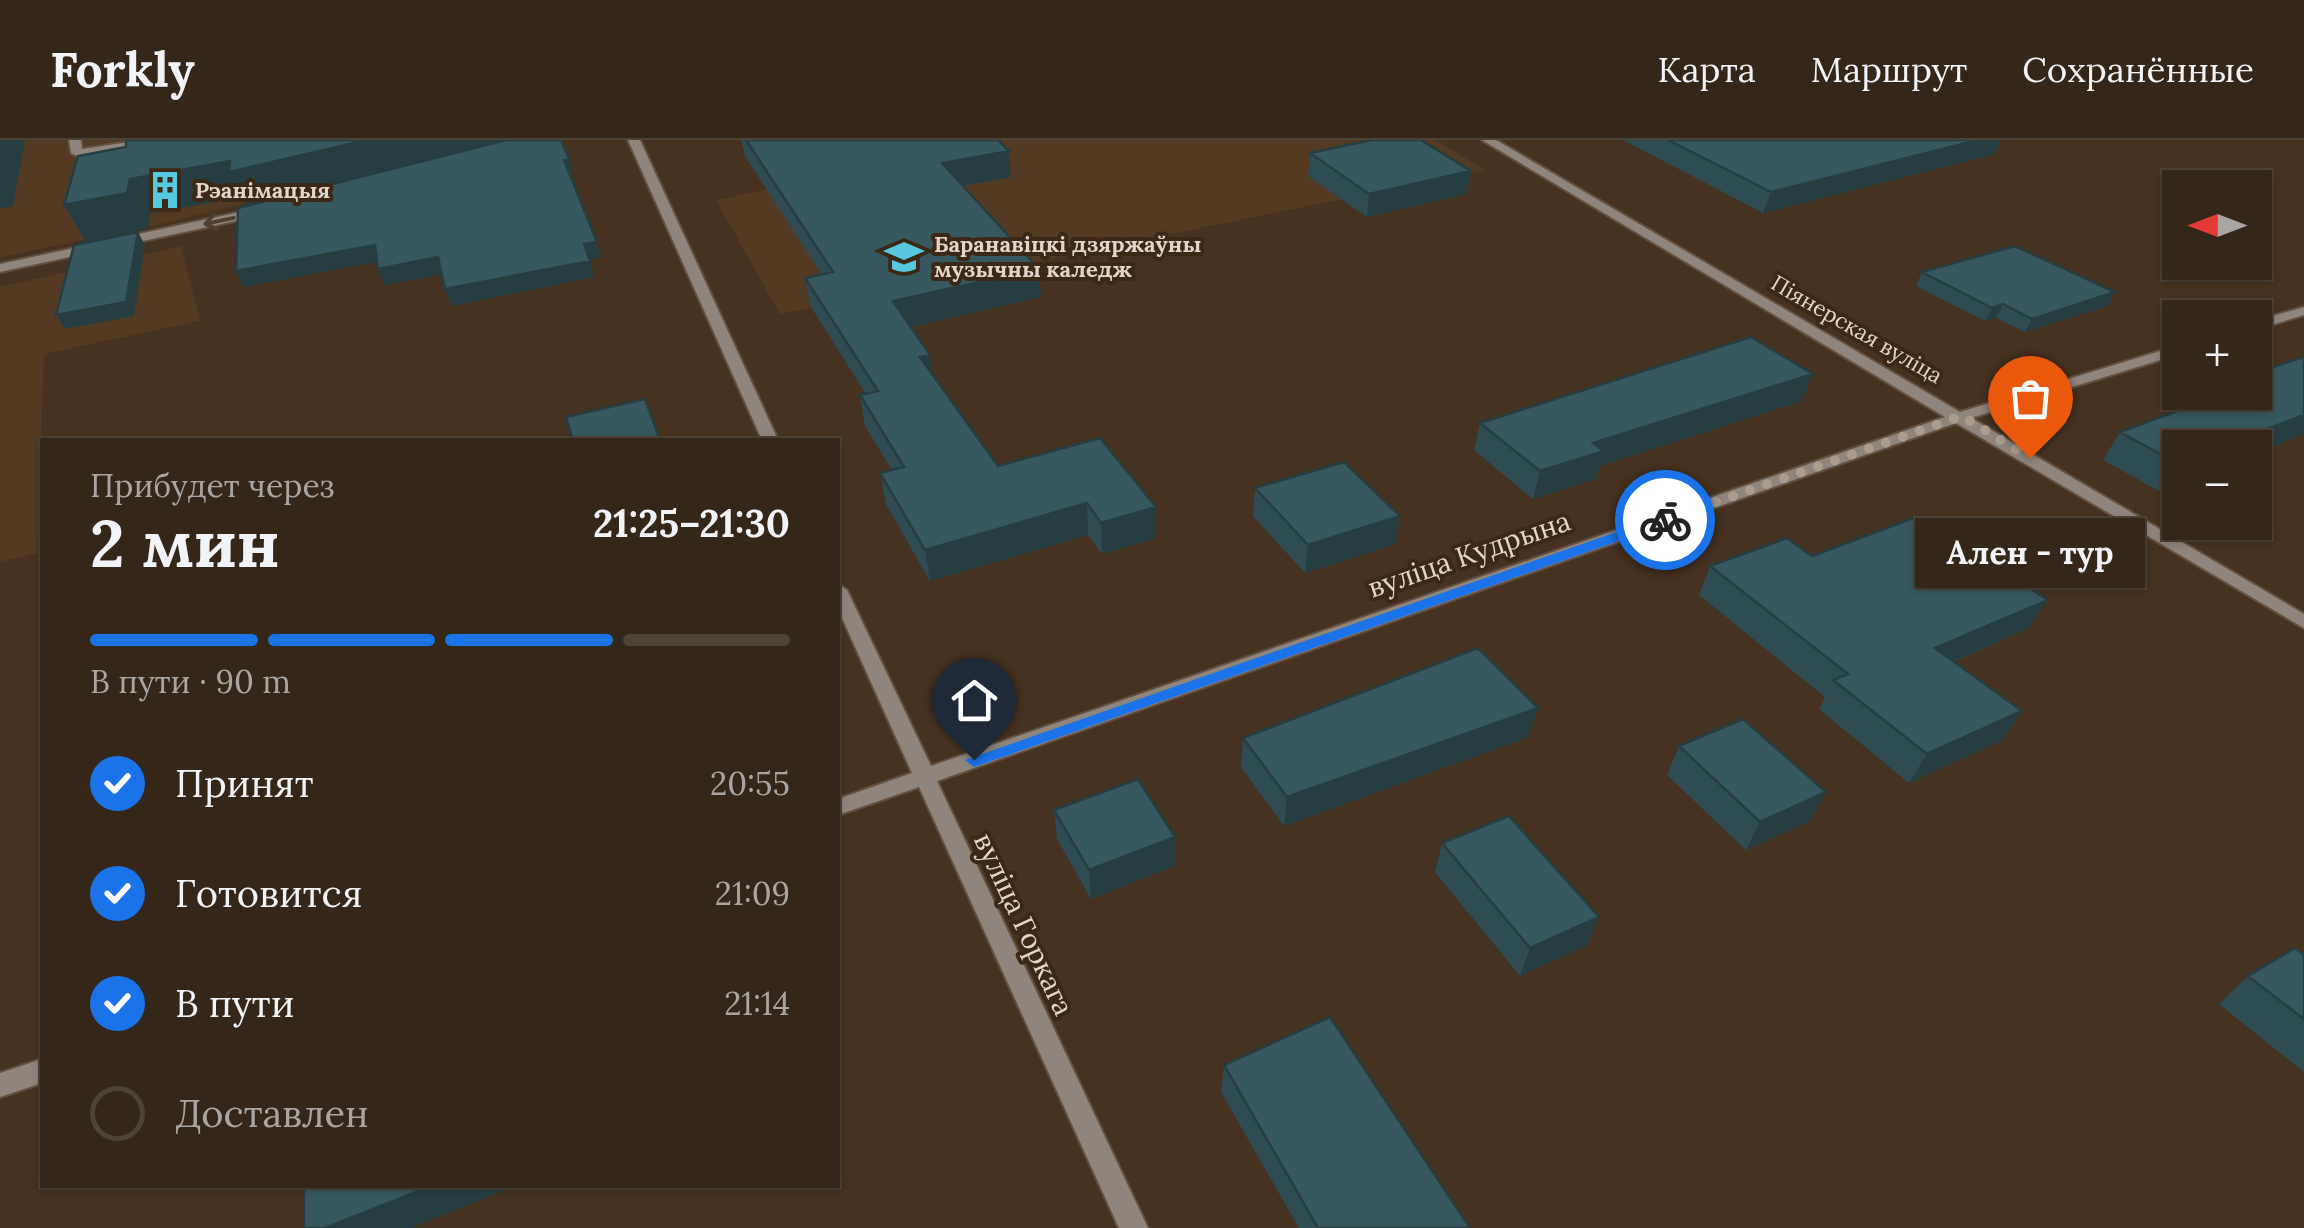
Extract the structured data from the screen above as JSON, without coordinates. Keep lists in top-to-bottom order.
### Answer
{
  "streets": {
    "street": ["Піянерская вуліца", "вуліца Кудрына", "вуліца Горкага"]
  },
  "crossings": [
    ["Піянерская вуліца", "вуліца Кудрына"],
    ["вуліца Кудрына", "вуліца Горкага"]
  ],
  "places": {
    "building": ["Рэанімацыя"],
    "school or university": ["Баранавіцкі дзяржаўны музычны каледж"],
    "other": ["Ален - тур"]
  },
  "north": "left",
  "page": {
    "header": "Forkly",
    "nav": ["Карта", "Маршрут", "Сохранённые"],
    "map_buttons": ["+", "−"],
    "heading": ["2 мин", "Прибудет через", "21:25–21:30"],
    "bubble": "Ален - тур",
    "bar": "В пути · 90 m",
    "list": [
      ["Принят", "20:55"],
      ["Готовится", "21:09"],
      ["В пути", "21:14"],
      "Доставлен"
    ]
  }
}
